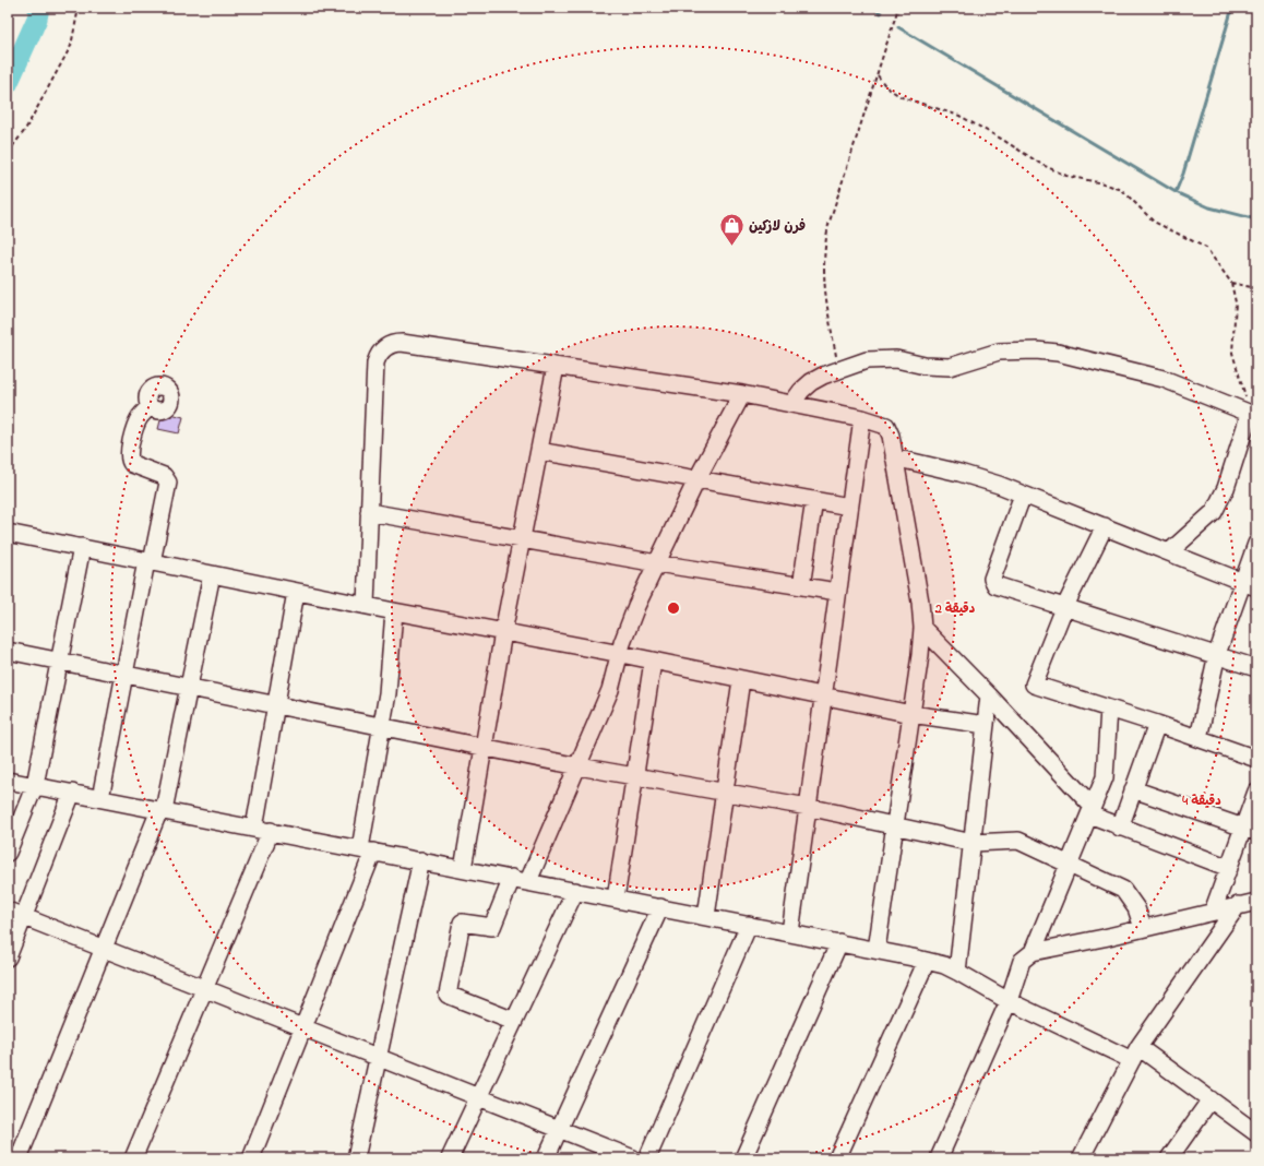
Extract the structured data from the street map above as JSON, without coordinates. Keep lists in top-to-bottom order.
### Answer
{
  "places": {
    "shop": ["فرن لازكين"]
  },
  "rings": ["2 دقيقة", "4 دقيقة"]
}
